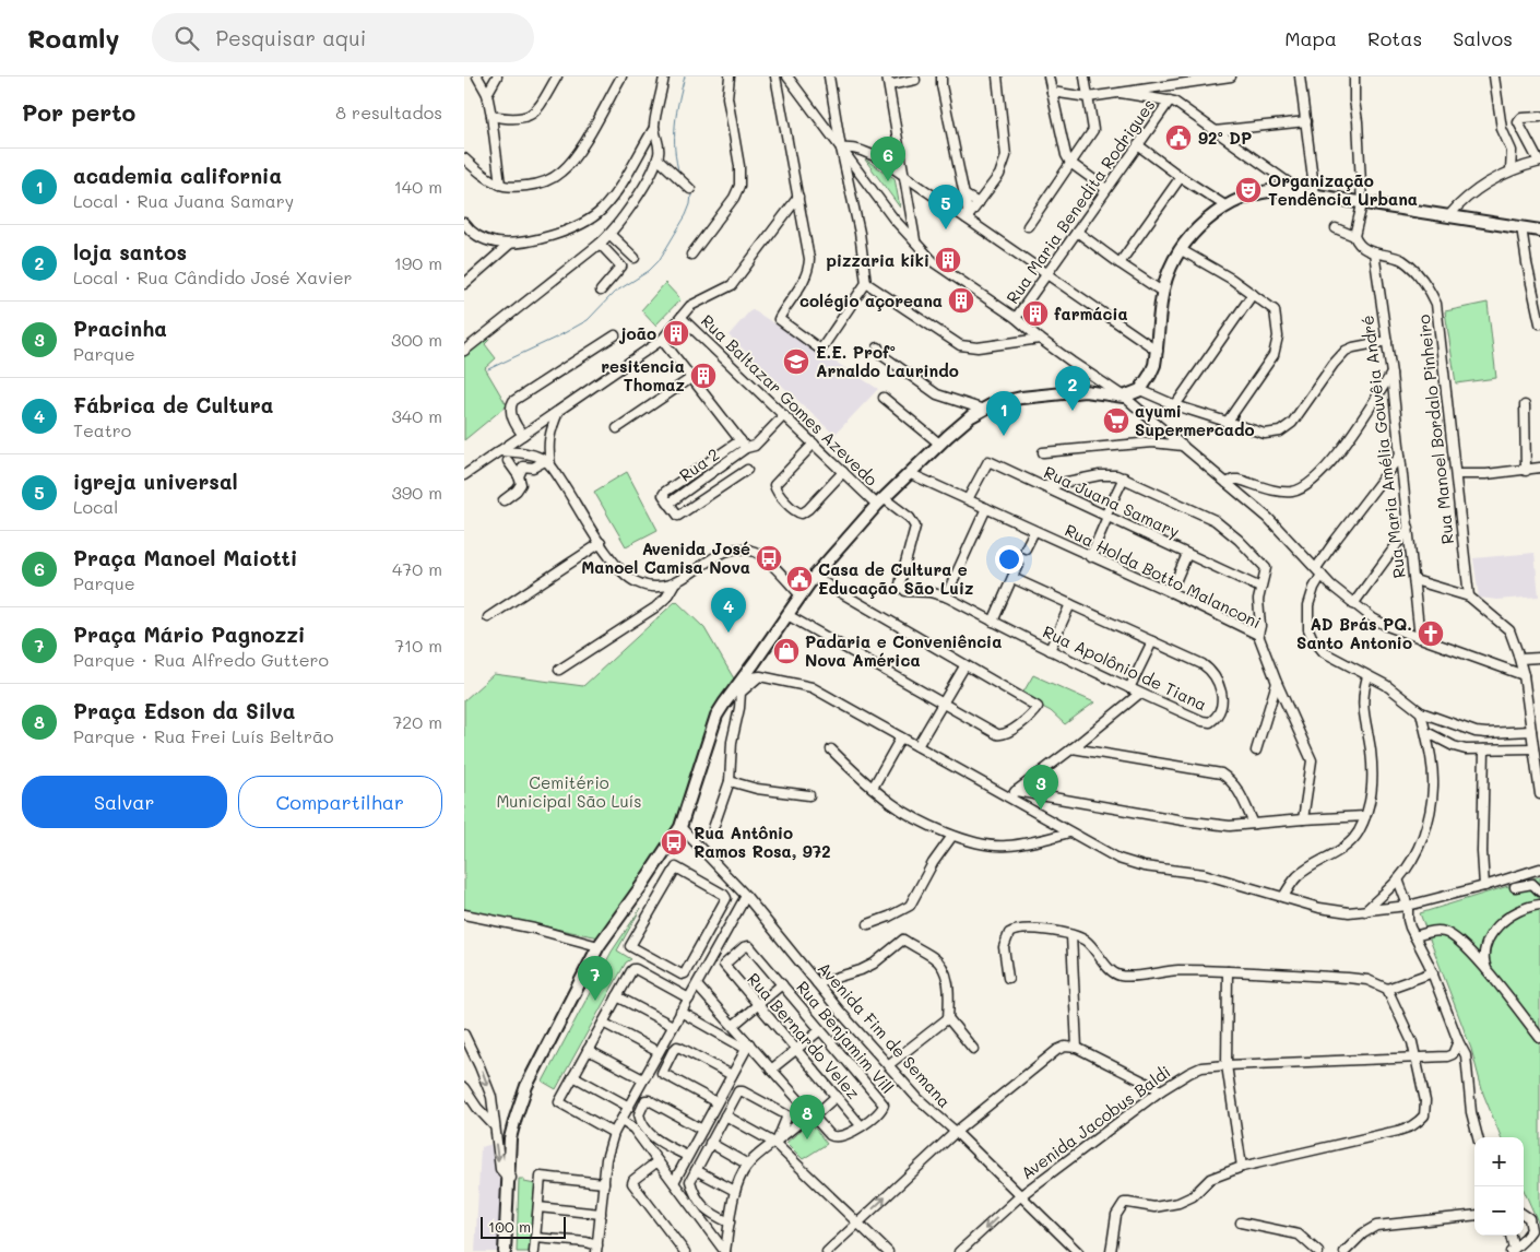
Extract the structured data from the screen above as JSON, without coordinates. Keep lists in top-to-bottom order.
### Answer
{
  "streets": {
    "street": [
      "Rua Maria Benedita Rodrigues",
      "Rua Baltazar Gomes Azevedo",
      "Rua Manoel Bordalo Pinheiro",
      "Rua Maria Amélia Gouvêia André",
      "Rua 2",
      "Rua Juana Samary",
      "Rua Holda Botto Malanconi",
      "Rua Apolônio de Tiana",
      "Avenida Fim de Semana",
      "Rua Bernardo Velez",
      "Rua Benjamim Vill",
      "Avenida Jacobus Baldi"
    ]
  },
  "crossings": [
    ["Rua Baltazar Gomes Azevedo", "Rua 2"],
    ["Rua Baltazar Gomes Azevedo", "Rua Apolônio de Tiana"],
    ["Rua Manoel Bordalo Pinheiro", "Rua Maria Amélia Gouvêia André"],
    ["Rua Juana Samary", "Rua Holda Botto Malanconi"],
    ["Avenida Fim de Semana", "Avenida Jacobus Baldi"],
    ["Rua Bernardo Velez", "Rua Benjamim Vill"]
  ],
  "parks": ["Cemitério Municipal São Luís"],
  "places": {
    "public building": ["92º DP", "Casa de Cultura e Educação São Luiz"],
    "theatre": ["Organização Tendência Urbana"],
    "building": [
      "pizzaria kiki",
      "colégio açoreana",
      "farmácia",
      "joão",
      "resitencia Thomaz"
    ],
    "school or university": ["E.E. Profº Arnaldo Laurindo"],
    "supermarket": ["ayumi Supermercado"],
    "bus stop": ["Avenida José Manoel Camisa Nova", "Rua Antônio Ramos Rosa, 972"],
    "church": ["AD Brás PQ. Santo Antonio"],
    "shop": ["Padaria e Conveniência Nova América"]
  },
  "scale_bar": "100 m",
  "page": {
    "header": "Roamly",
    "search": "Pesquisar aqui",
    "nav": ["Mapa", "Rotas", "Salvos"],
    "heading": ["Por perto", "8 resultados"],
    "pins": [
      "6",
      "5",
      "2",
      "1",
      "4",
      "3",
      "7",
      "8"
    ],
    "list": [
      {
        "mark": "1",
        "name": "academia california",
        "note": "Local · Rua Juana Samary",
        "value": "140 m"
      },
      {
        "mark": "2",
        "name": "loja santos",
        "note": "Local · Rua Cândido José Xavier",
        "value": "190 m"
      },
      {
        "mark": "3",
        "name": "Pracinha",
        "note": "Parque",
        "value": "300 m"
      },
      {
        "mark": "4",
        "name": "Fábrica de Cultura",
        "note": "Teatro",
        "value": "340 m"
      },
      {
        "mark": "5",
        "name": "igreja universal",
        "note": "Local",
        "value": "390 m"
      },
      {
        "mark": "6",
        "name": "Praça Manoel Maiotti",
        "note": "Parque",
        "value": "470 m"
      },
      {
        "mark": "7",
        "name": "Praça Mário Pagnozzi",
        "note": "Parque · Rua Alfredo Guttero",
        "value": "710 m"
      },
      {
        "mark": "8",
        "name": "Praça Edson da Silva",
        "note": "Parque · Rua Frei Luís Beltrão",
        "value": "720 m"
      }
    ],
    "buttons": ["Salvar", "Compartilhar"],
    "map_buttons": ["+", "−"],
    "scale": "100 m"
  }
}
